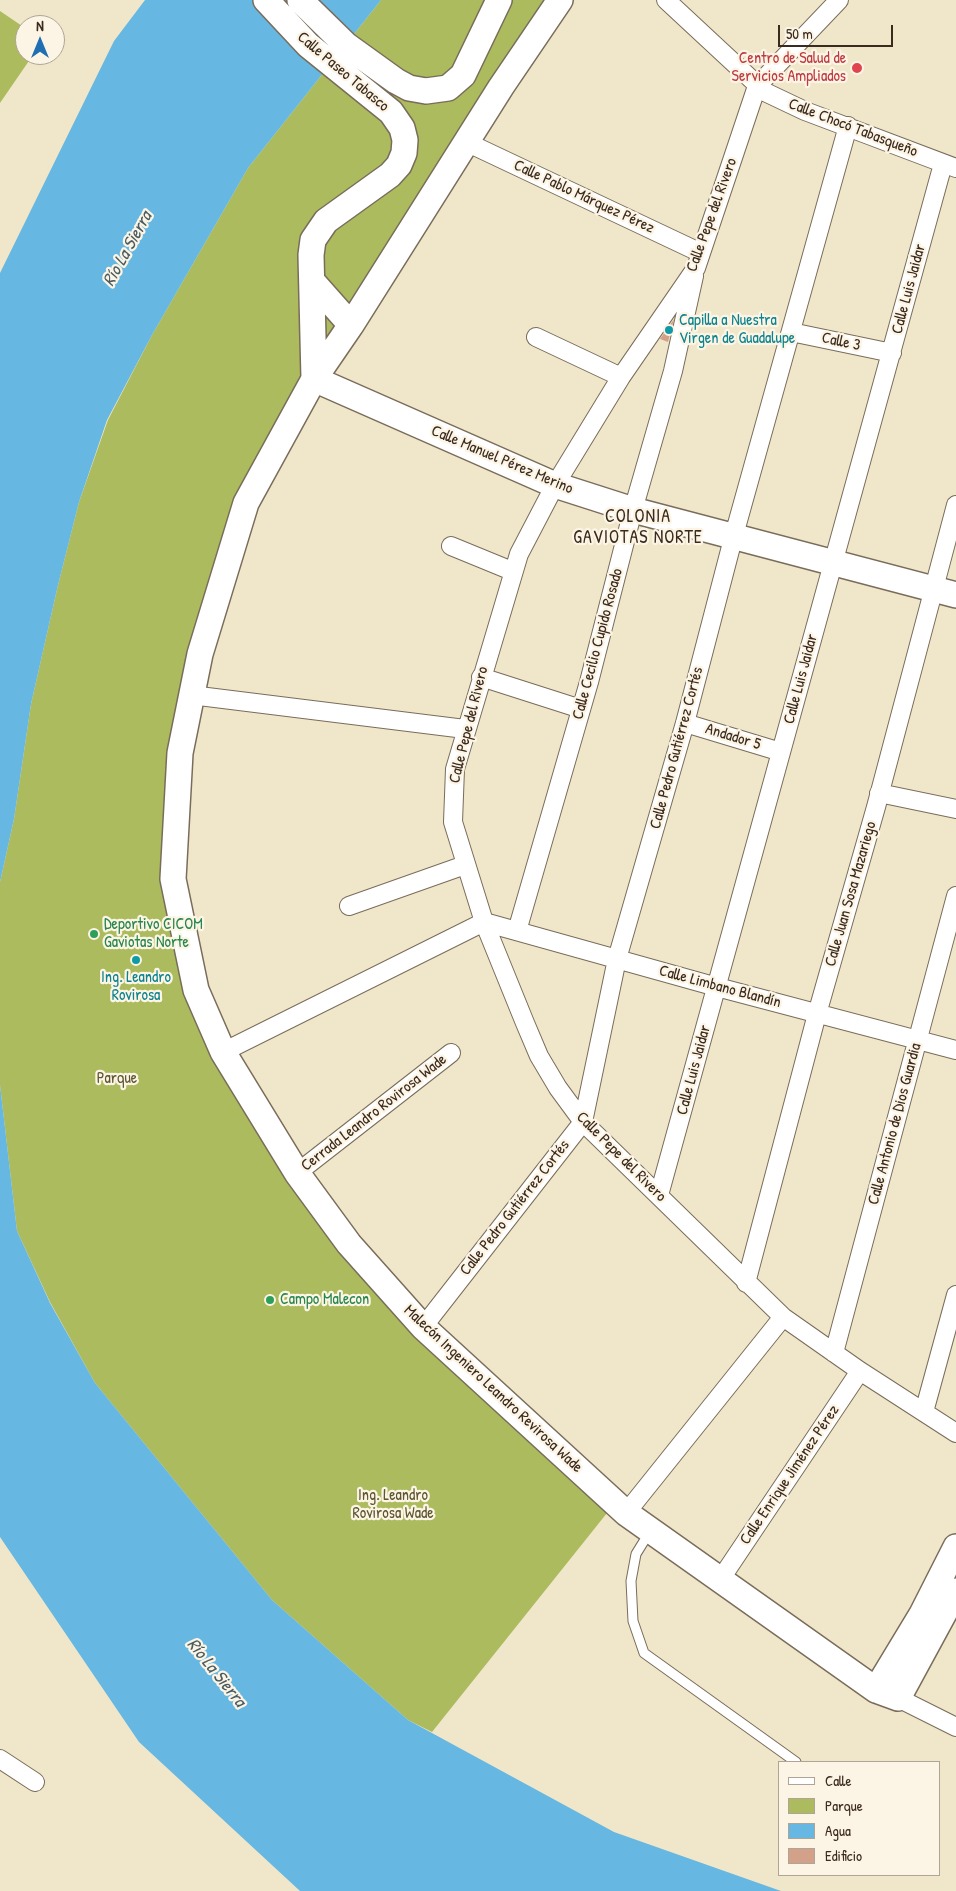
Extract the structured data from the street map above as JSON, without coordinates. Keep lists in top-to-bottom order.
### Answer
{
  "streets": {
    "main road": ["Calle Paseo Tabasco", "Calle Manuel Pérez Merino", "Malecón Ingeniero Leandro Revirosa Wade"],
    "street": [
      "Calle Chocó Tabasqueño",
      "Calle Pablo Márquez Pérez",
      "Calle Pepe del Rivero",
      "Calle Luis Jaidar",
      "Calle 3",
      "Calle Cecilio Cupido Rosado",
      "Andador 5",
      "Calle Pedro Gutiérrez Cortés",
      "Calle Juan Sosa Mazariego",
      "Calle Limbano Blandín",
      "Cerrada Leandro Rovirosa Wade",
      "Calle Antonio de Dios Guardia",
      "Calle Enrique Jiménez Pérez"
    ]
  },
  "crossings": [
    ["Calle Paseo Tabasco", "Calle Manuel Pérez Merino"],
    ["Calle Paseo Tabasco", "Malecón Ingeniero Leandro Revirosa Wade"],
    ["Calle Chocó Tabasqueño", "Calle Pepe del Rivero"],
    ["Calle Chocó Tabasqueño", "Calle Luis Jaidar"],
    ["Calle Chocó Tabasqueño", "Calle Pedro Gutiérrez Cortés"],
    ["Calle Pablo Márquez Pérez", "Calle Pepe del Rivero"],
    ["Calle Pablo Márquez Pérez", "Calle Cecilio Cupido Rosado"],
    ["Calle Pablo Márquez Pérez", "Malecón Ingeniero Leandro Revirosa Wade"],
    ["Calle Pepe del Rivero", "Calle Luis Jaidar"],
    ["Calle Pepe del Rivero", "Calle Manuel Pérez Merino"],
    ["Calle Pepe del Rivero", "Calle Cecilio Cupido Rosado"],
    ["Calle Pepe del Rivero", "Calle Pedro Gutiérrez Cortés"],
    ["Calle Pepe del Rivero", "Calle Juan Sosa Mazariego"],
    ["Calle Pepe del Rivero", "Calle Limbano Blandín"],
    ["Calle Pepe del Rivero", "Calle Antonio de Dios Guardia"],
    ["Calle Pepe del Rivero", "Calle Enrique Jiménez Pérez"],
    ["Calle Luis Jaidar", "Calle 3"],
    ["Calle Luis Jaidar", "Calle Manuel Pérez Merino"],
    ["Calle Luis Jaidar", "Andador 5"],
    ["Calle Luis Jaidar", "Calle Limbano Blandín"],
    ["Calle 3", "Calle Pedro Gutiérrez Cortés"],
    ["Calle Manuel Pérez Merino", "Calle Cecilio Cupido Rosado"],
    ["Calle Manuel Pérez Merino", "Calle Pedro Gutiérrez Cortés"],
    ["Calle Manuel Pérez Merino", "Calle Juan Sosa Mazariego"],
    ["Calle Manuel Pérez Merino", "Malecón Ingeniero Leandro Revirosa Wade"],
    ["Calle Cecilio Cupido Rosado", "Calle Limbano Blandín"],
    ["Andador 5", "Calle Pedro Gutiérrez Cortés"],
    ["Calle Pedro Gutiérrez Cortés", "Calle Limbano Blandín"],
    ["Calle Pedro Gutiérrez Cortés", "Malecón Ingeniero Leandro Revirosa Wade"],
    ["Calle Juan Sosa Mazariego", "Calle Limbano Blandín"],
    ["Calle Limbano Blandín", "Calle Antonio de Dios Guardia"],
    ["Cerrada Leandro Rovirosa Wade", "Malecón Ingeniero Leandro Revirosa Wade"],
    ["Malecón Ingeniero Leandro Revirosa Wade", "Calle Enrique Jiménez Pérez"]
  ],
  "districts": ["COLONIA GAVIOTAS NORTE"],
  "water": ["Río La Sierra"],
  "parks": ["Parque", "Ing. Leandro Rovirosa Wade"],
  "places": [
    "Centro de Salud de Servicios Ampliados",
    "Capilla a Nuestra Virgen de Guadalupe",
    "Deportivo CICOM Gaviotas Norte",
    "Ing. Leandro Rovirosa",
    "Campo Malecon"
  ],
  "legend": [
    "Calle",
    "Parque",
    "Agua",
    "Edificio"
  ],
  "scale_bar": "50 m",
  "north": "top"
}
